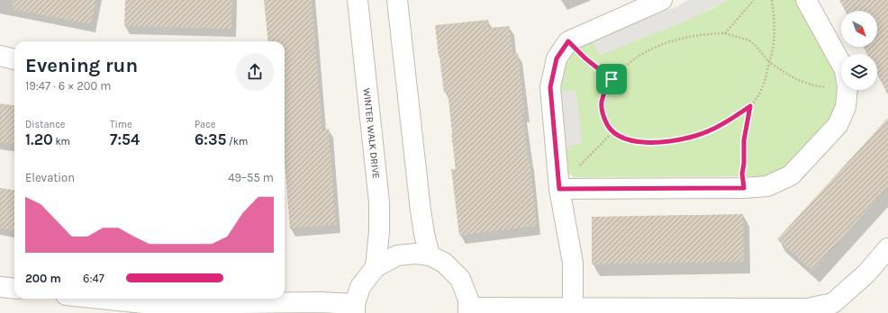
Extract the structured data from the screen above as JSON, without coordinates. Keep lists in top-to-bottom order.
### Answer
{
  "streets": {
    "street": ["WINTER WALK DRIVE"]
  },
  "north": "bottom right",
  "page": {
    "heading": ["Evening run", "19:47 · 6 × 200 m"],
    "stats": [
      ["Distance", "1.20 km"],
      ["Time", "7:54"],
      ["Pace", "6:35 /km"]
    ],
    "chart": ["Elevation", "49–55 m"],
    "list": [
      {
        "name": "200 m",
        "note": "6:47"
      }
    ]
  }
}
